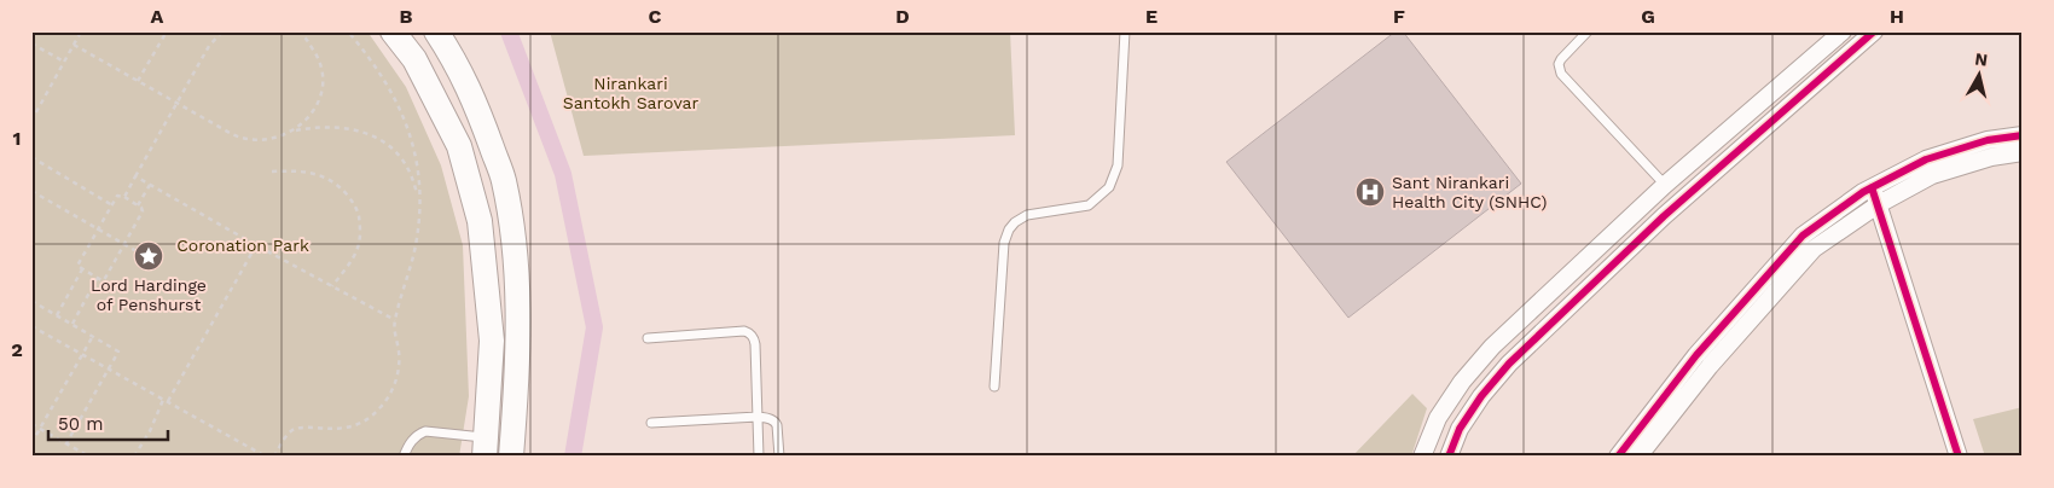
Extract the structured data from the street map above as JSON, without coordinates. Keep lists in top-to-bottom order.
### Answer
{
  "parks": ["Nirankari Santokh Sarovar", "Coronation Park"],
  "places": {
    "hospital": ["Sant Nirankari Health City (SNHC)"],
    "place": ["Lord Hardinge of Penshurst"]
  },
  "scale_bar": "50 m",
  "north": "top",
  "grid": {
    "columns": [
      "A",
      "B",
      "C",
      "D",
      "E",
      "F",
      "G",
      "H"
    ],
    "rows": ["1", "2"]
  }
}
